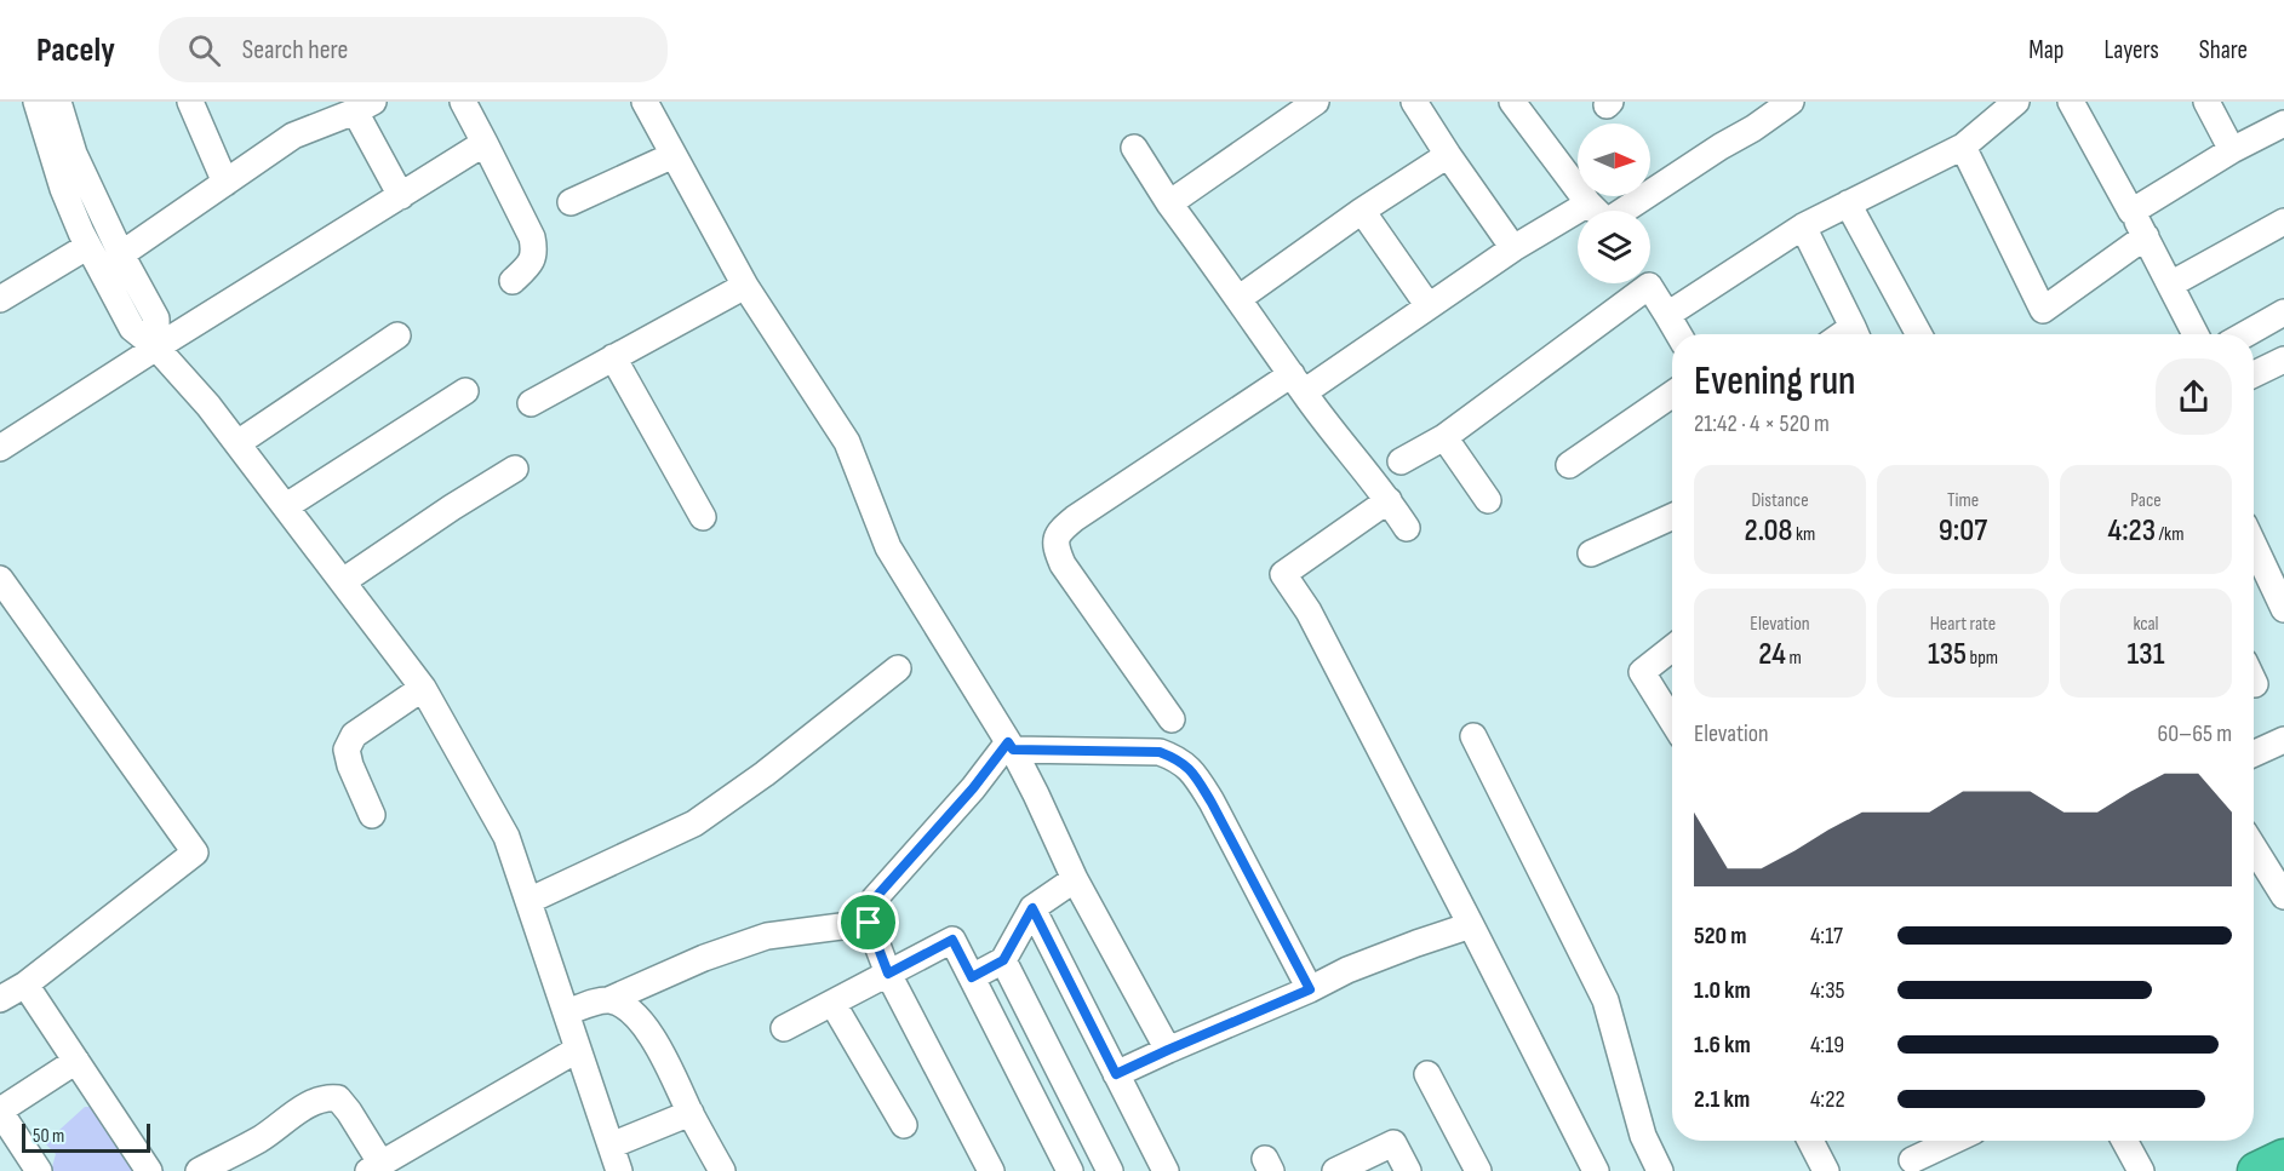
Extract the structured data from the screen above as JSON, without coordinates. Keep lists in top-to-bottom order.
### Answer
{
  "scale_bar": "50 m",
  "north": "right",
  "page": {
    "header": "Pacely",
    "search": "Search here",
    "nav": ["Map", "Layers", "Share"],
    "heading": ["Evening run", "21:42 · 4 × 520 m"],
    "stats": [
      ["Distance", "2.08 km"],
      ["Time", "9:07"],
      ["Pace", "4:23 /km"],
      ["Elevation", "24 m"],
      ["Heart rate", "135 bpm"],
      ["kcal", "131"]
    ],
    "chart": ["Elevation", "60–65 m"],
    "list": [
      {
        "name": "520 m",
        "note": "4:17"
      },
      {
        "name": "1.0 km",
        "note": "4:35"
      },
      {
        "name": "1.6 km",
        "note": "4:19"
      },
      {
        "name": "2.1 km",
        "note": "4:22"
      }
    ],
    "scale": "50 m"
  }
}
